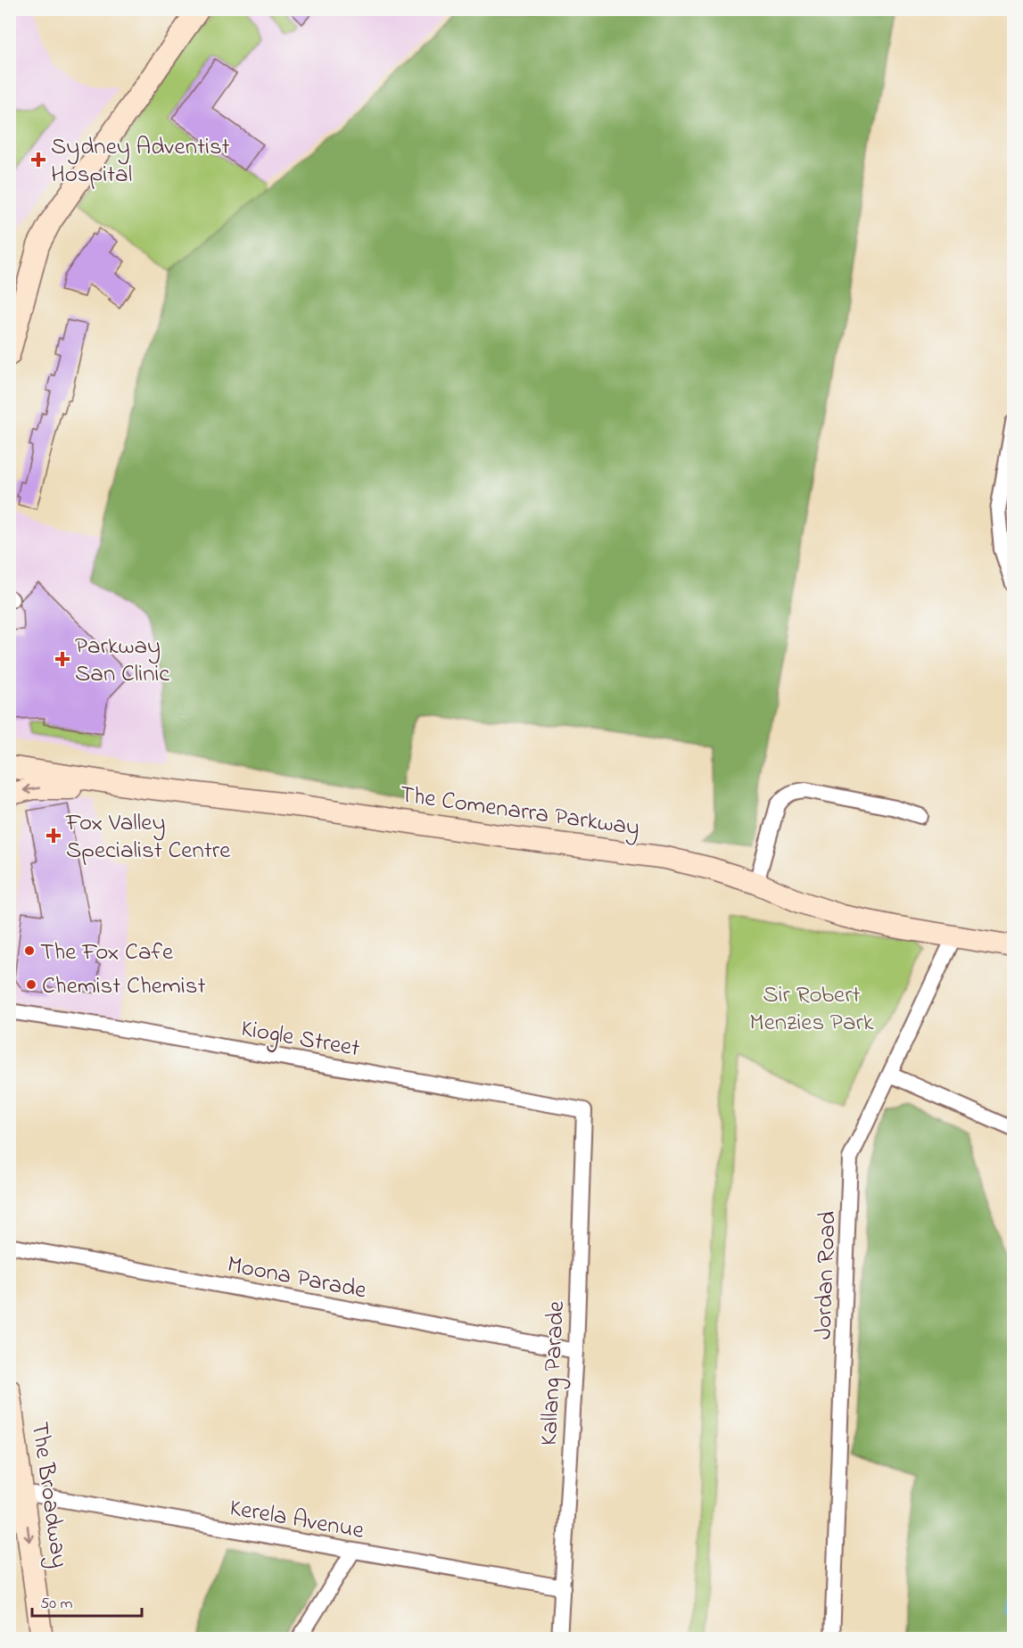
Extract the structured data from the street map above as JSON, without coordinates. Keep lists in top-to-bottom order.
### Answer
{
  "streets": {
    "main road": ["The Comenarra Parkway", "The Broadway"],
    "street": [
      "Kiogle Street",
      "Jordan Road",
      "Moona Parade",
      "Kallang Parade",
      "Kerela Avenue"
    ]
  },
  "crossings": [
    ["The Comenarra Parkway", "Jordan Road"],
    ["Kiogle Street", "Kallang Parade"],
    ["Moona Parade", "Kallang Parade"],
    ["Kallang Parade", "Kerela Avenue"],
    ["The Broadway", "Kerela Avenue"]
  ],
  "one_way": ["The Broadway"],
  "parks": ["Sir Robert Menzies Park"],
  "places": {
    "health": ["Sydney Adventist Hospital", "Parkway San Clinic", "Fox Valley Specialist Centre"],
    "other": ["The Fox Cafe", "Chemist Chemist"]
  },
  "scale_bar": "50 m"
}
